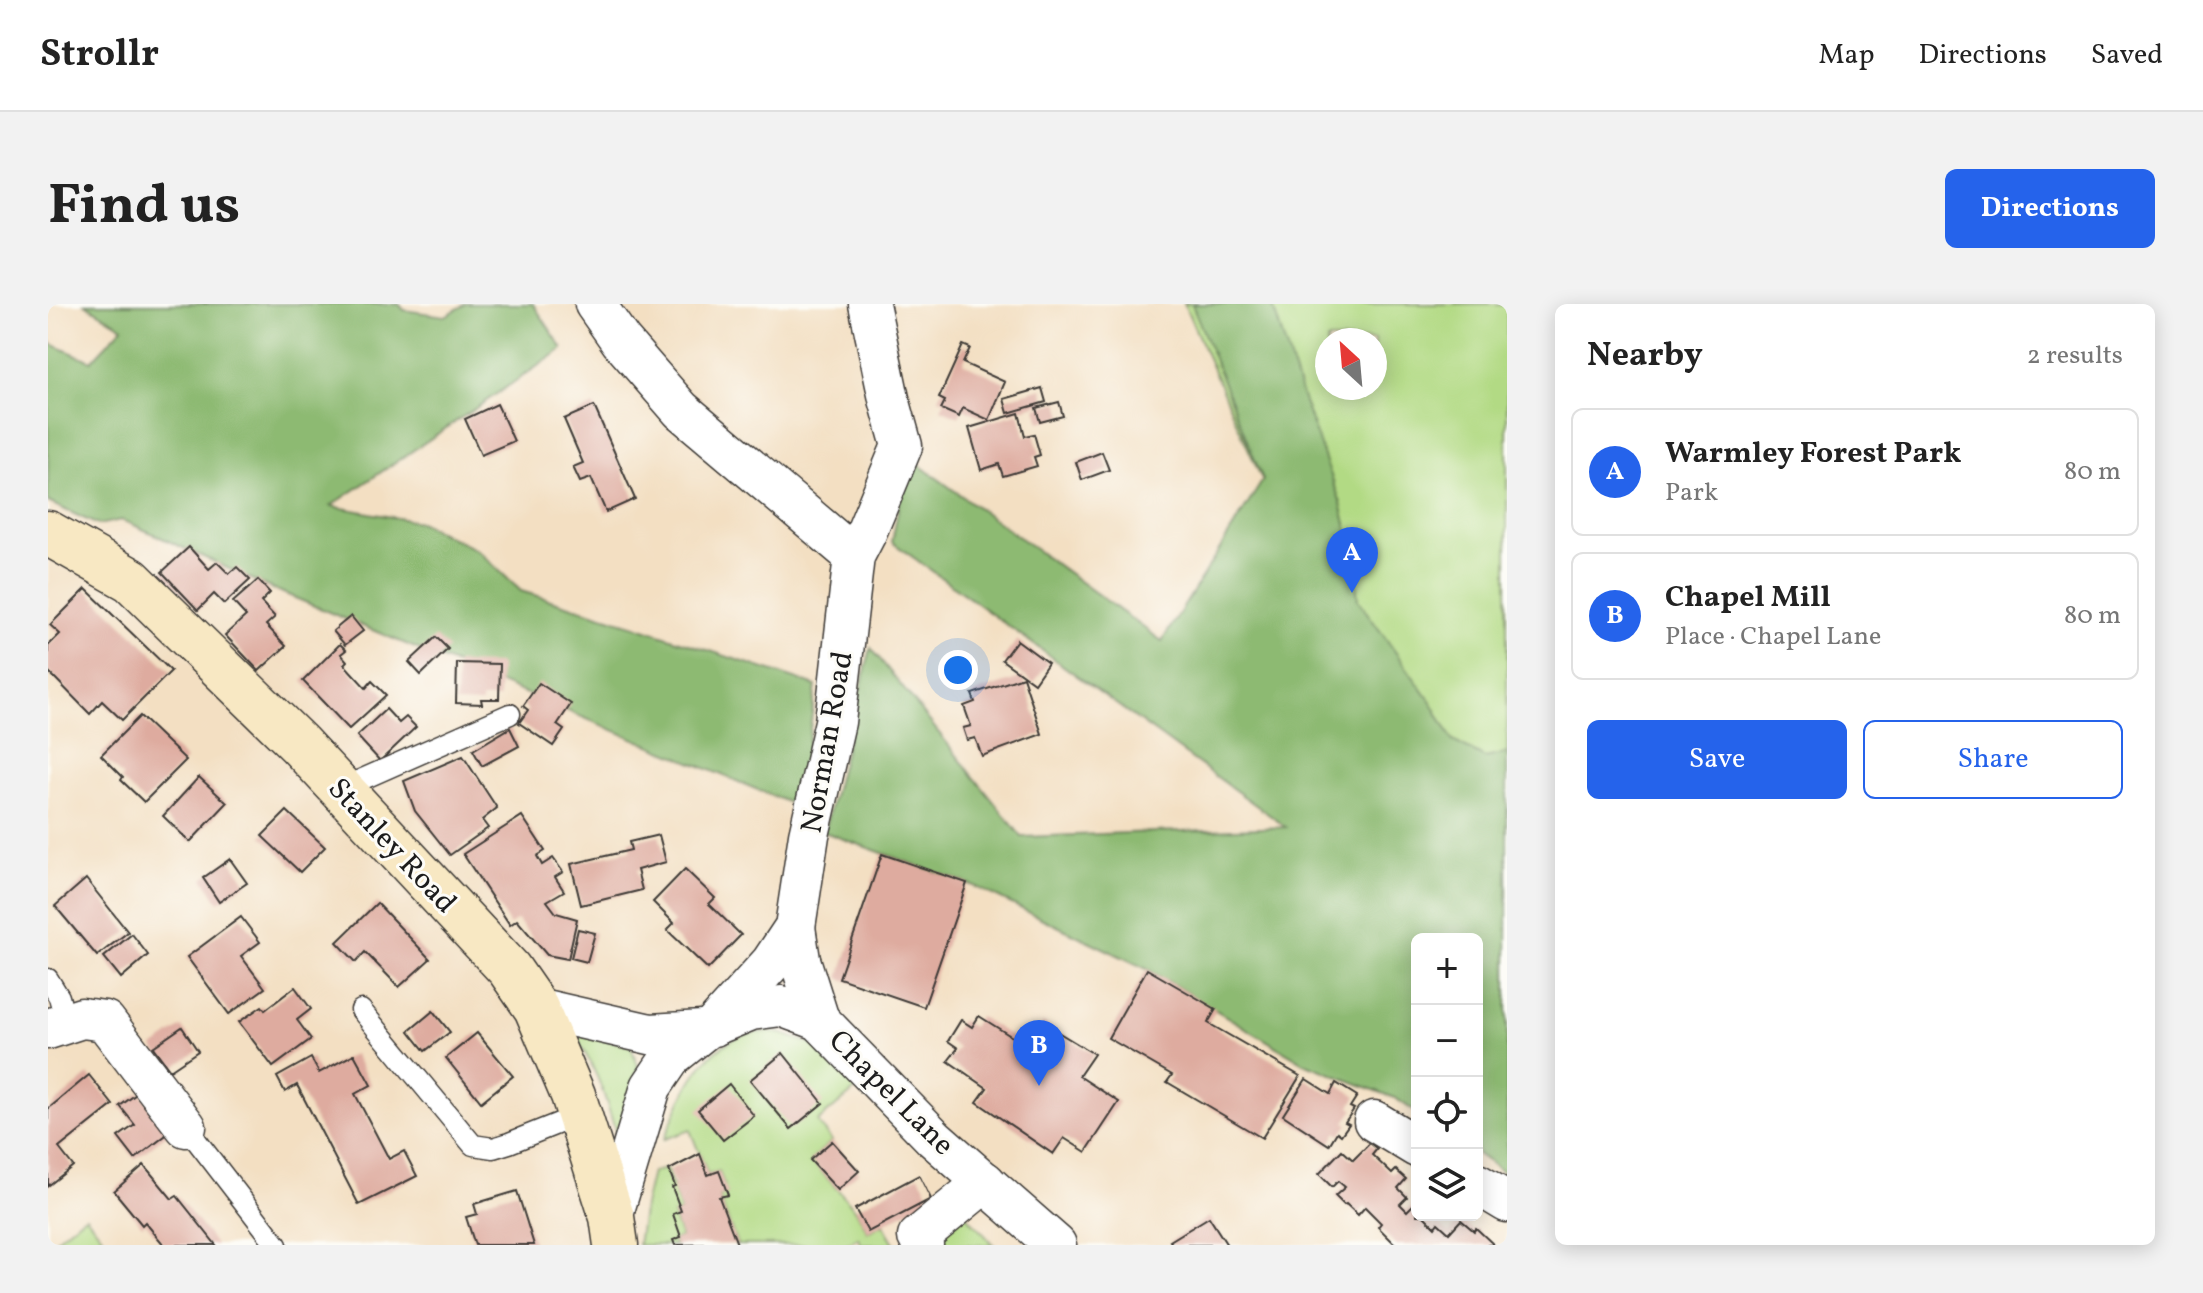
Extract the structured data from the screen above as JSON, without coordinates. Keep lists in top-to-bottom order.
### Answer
{
  "streets": {
    "street": ["Norman Road", "Stanley Road", "Chapel Lane"]
  },
  "crossings": [
    ["Norman Road", "Chapel Lane"],
    ["Stanley Road", "Chapel Lane"]
  ],
  "north": "top left",
  "page": {
    "header": "Strollr",
    "nav": ["Map", "Directions", "Saved"],
    "title": "Find us",
    "buttons": [
      "Directions",
      ["Save", "Share"]
    ],
    "heading": ["Nearby", "2 results"],
    "list": [
      {
        "mark": "A",
        "name": "Warmley Forest Park",
        "note": "Park",
        "value": "80 m"
      },
      {
        "mark": "B",
        "name": "Chapel Mill",
        "note": "Place · Chapel Lane",
        "value": "80 m"
      }
    ],
    "pins": ["A", "B"],
    "map_buttons": ["+", "−"]
  }
}
